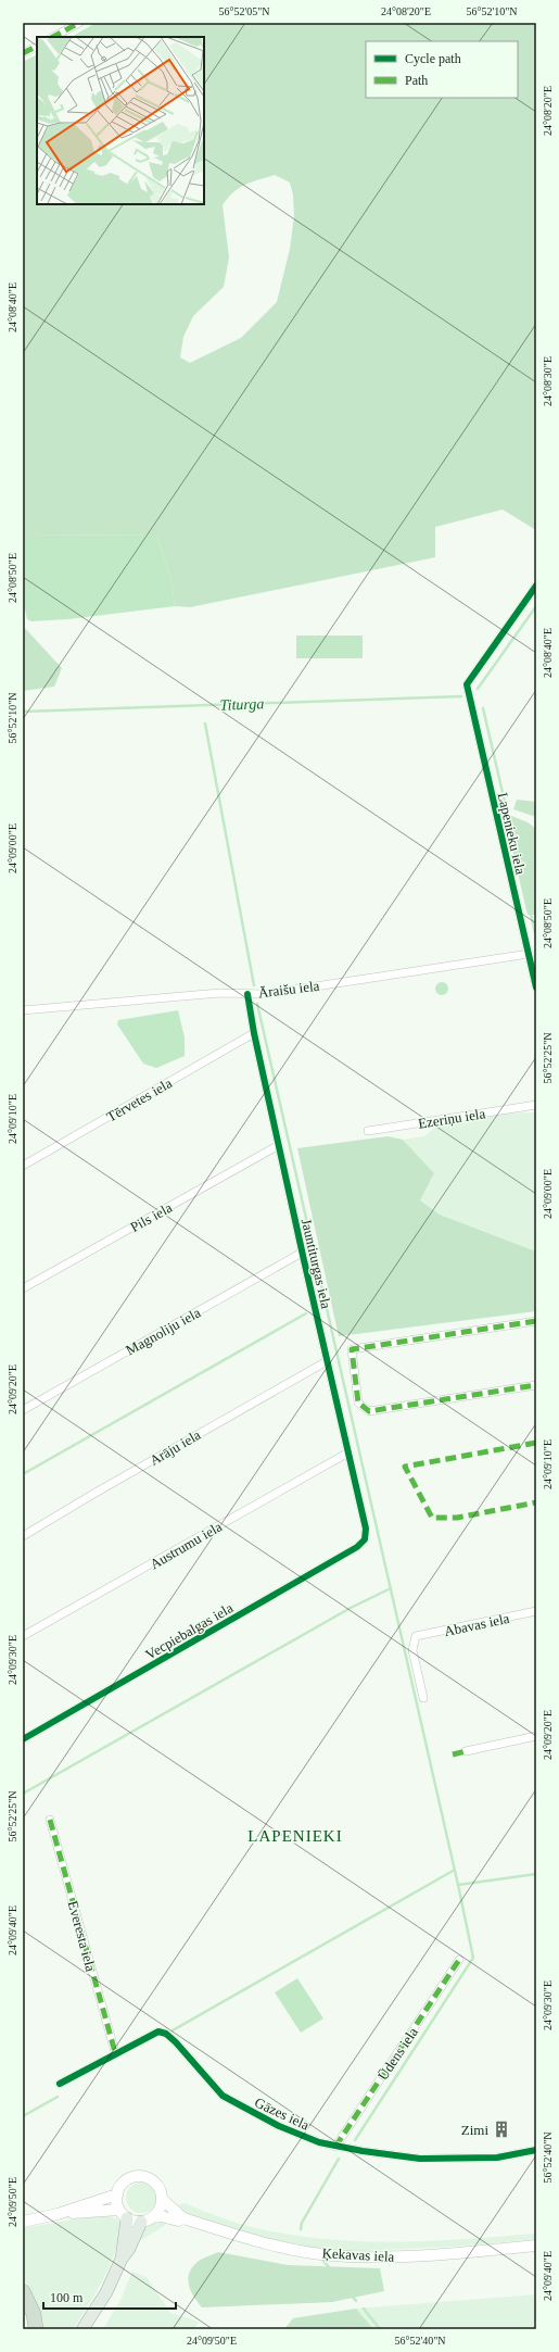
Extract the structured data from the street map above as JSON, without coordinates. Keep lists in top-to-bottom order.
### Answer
{
  "streets": {
    "main road": ["Ķekavas iela"],
    "street": [
      "Lapenieku iela",
      "Āraišu iela",
      "Tērvetes iela",
      "Ezeriņu iela",
      "Pils iela",
      "Jauntiturgas iela",
      "Magnoliju iela",
      "Arāju iela",
      "Austrumu iela",
      "Abavas iela",
      "Vecpiebalgas iela",
      "Everesta iela",
      "Ūdens iela",
      "Gāzes iela"
    ]
  },
  "crossings": [
    ["Lapenieku iela", "Āraišu iela"],
    ["Āraišu iela", "Jauntiturgas iela"],
    ["Tērvetes iela", "Jauntiturgas iela"],
    ["Pils iela", "Jauntiturgas iela"],
    ["Jauntiturgas iela", "Magnoliju iela"],
    ["Jauntiturgas iela", "Arāju iela"],
    ["Jauntiturgas iela", "Austrumu iela"],
    ["Jauntiturgas iela", "Vecpiebalgas iela"],
    ["Everesta iela", "Gāzes iela"],
    ["Ūdens iela", "Gāzes iela"]
  ],
  "districts": ["LAPENIEKI"],
  "water": ["Titurga"],
  "places": {
    "building": ["Zimi"]
  },
  "legend": ["Cycle path", "Path"],
  "scale_bar": "100 m",
  "coordinates": [
    "56°52'05\"N",
    "24°08'20\"E",
    "56°52'10\"N",
    "24°08'40\"E",
    "24°08'30\"E",
    "24°08'50\"E",
    "24°09'00\"E",
    "56°52'25\"N",
    "24°09'10\"E",
    "24°09'20\"E",
    "24°09'30\"E",
    "24°09'40\"E",
    "56°52'40\"N",
    "24°09'50\"E"
  ]
}
